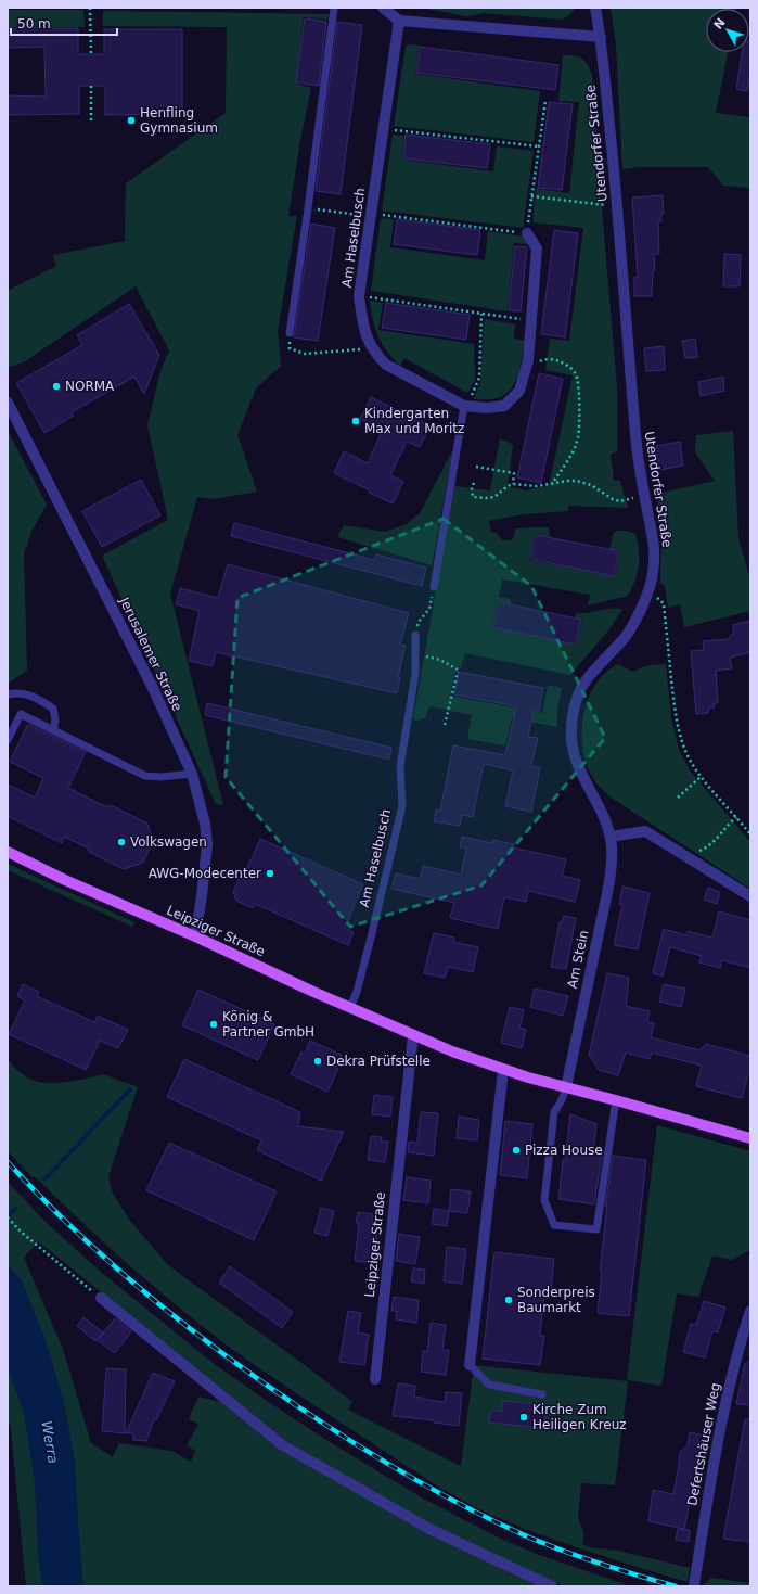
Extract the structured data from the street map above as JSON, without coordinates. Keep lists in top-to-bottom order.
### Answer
{
  "streets": {
    "main road": ["Leipziger Straße"],
    "street": [
      "Utendorfer Straße",
      "Am Haselbusch",
      "Jerusalemer Straße",
      "Am Stein",
      "Defertshäuser Weg"
    ]
  },
  "crossings": [
    ["Utendorfer Straße", "Am Stein"],
    ["Am Haselbusch", "Leipziger Straße"],
    ["Jerusalemer Straße", "Leipziger Straße"],
    ["Leipziger Straße", "Am Stein"]
  ],
  "water": ["Werra"],
  "places": [
    "Henfling Gymnasium",
    "NORMA",
    "Kindergarten Max und Moritz",
    "Volkswagen",
    "AWG-Modecenter",
    "König & Partner GmbH",
    "Dekra Prüfstelle",
    "Pizza House",
    "Sonderpreis Baumarkt",
    "Kirche Zum Heiligen Kreuz"
  ],
  "scale_bar": "50 m",
  "north": "top left"
}
